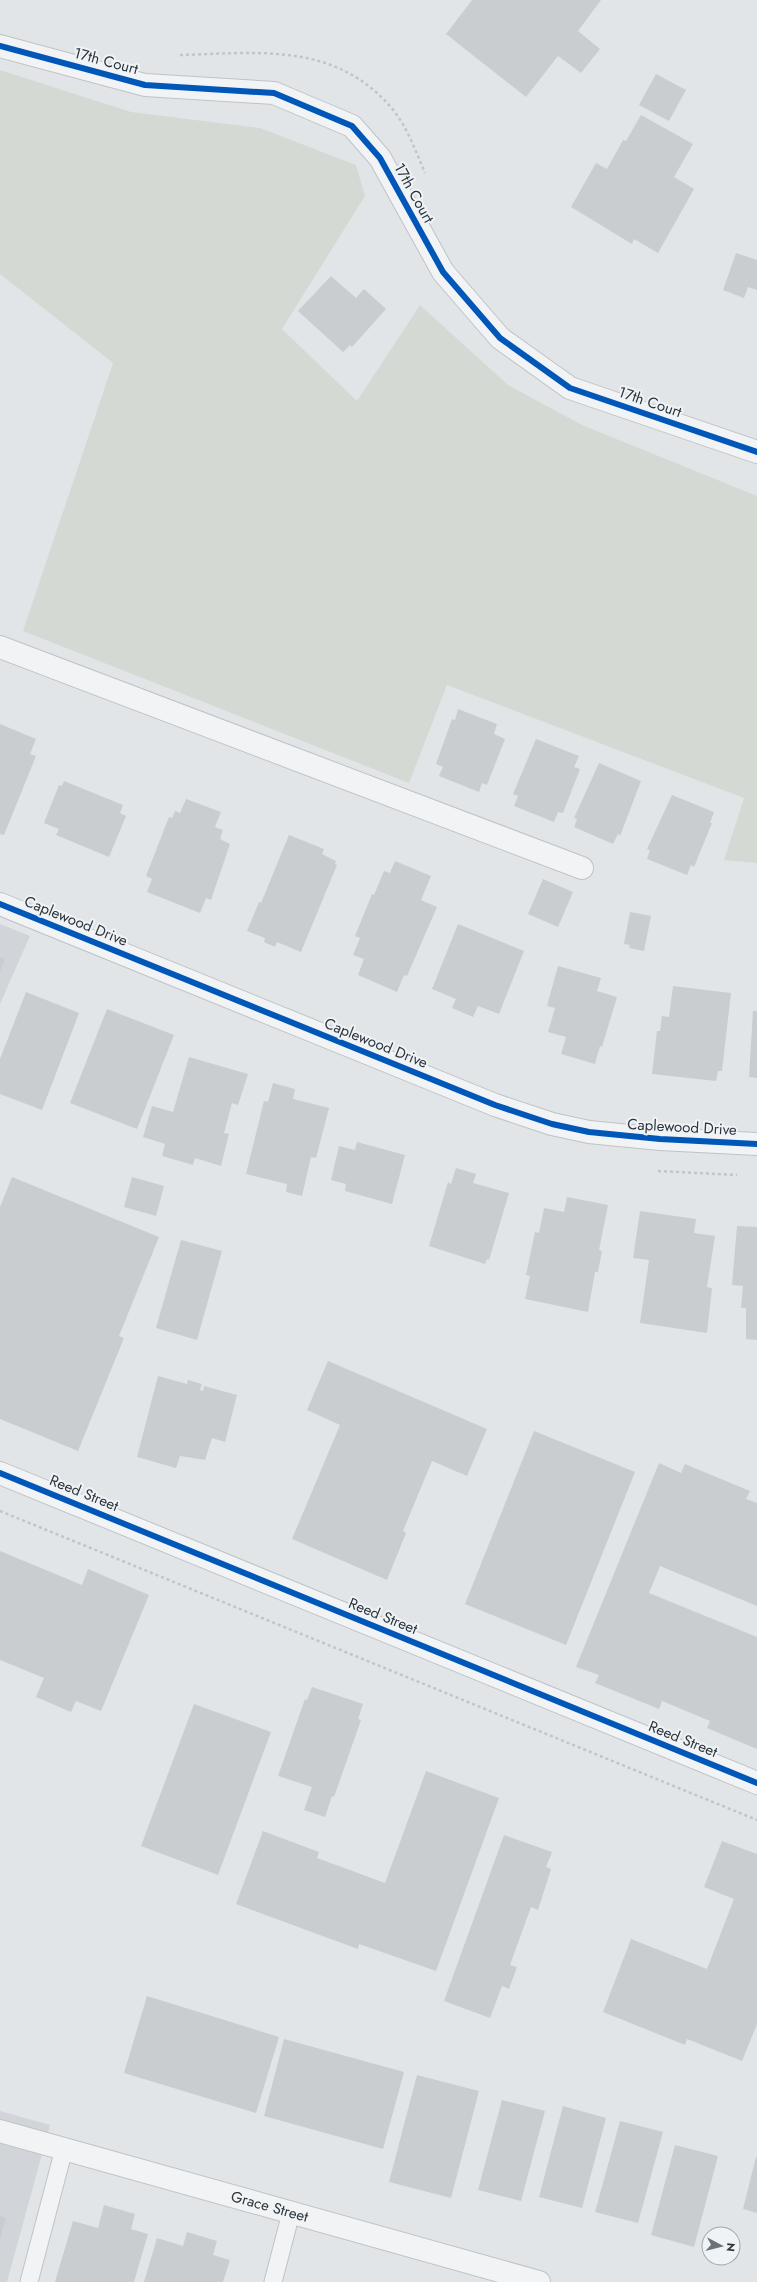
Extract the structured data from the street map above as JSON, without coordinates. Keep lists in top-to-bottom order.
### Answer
{
  "streets": {
    "street": [
      "17th Court",
      "Caplewood Drive",
      "Reed Street",
      "Grace Street"
    ]
  },
  "north": "right"
}
